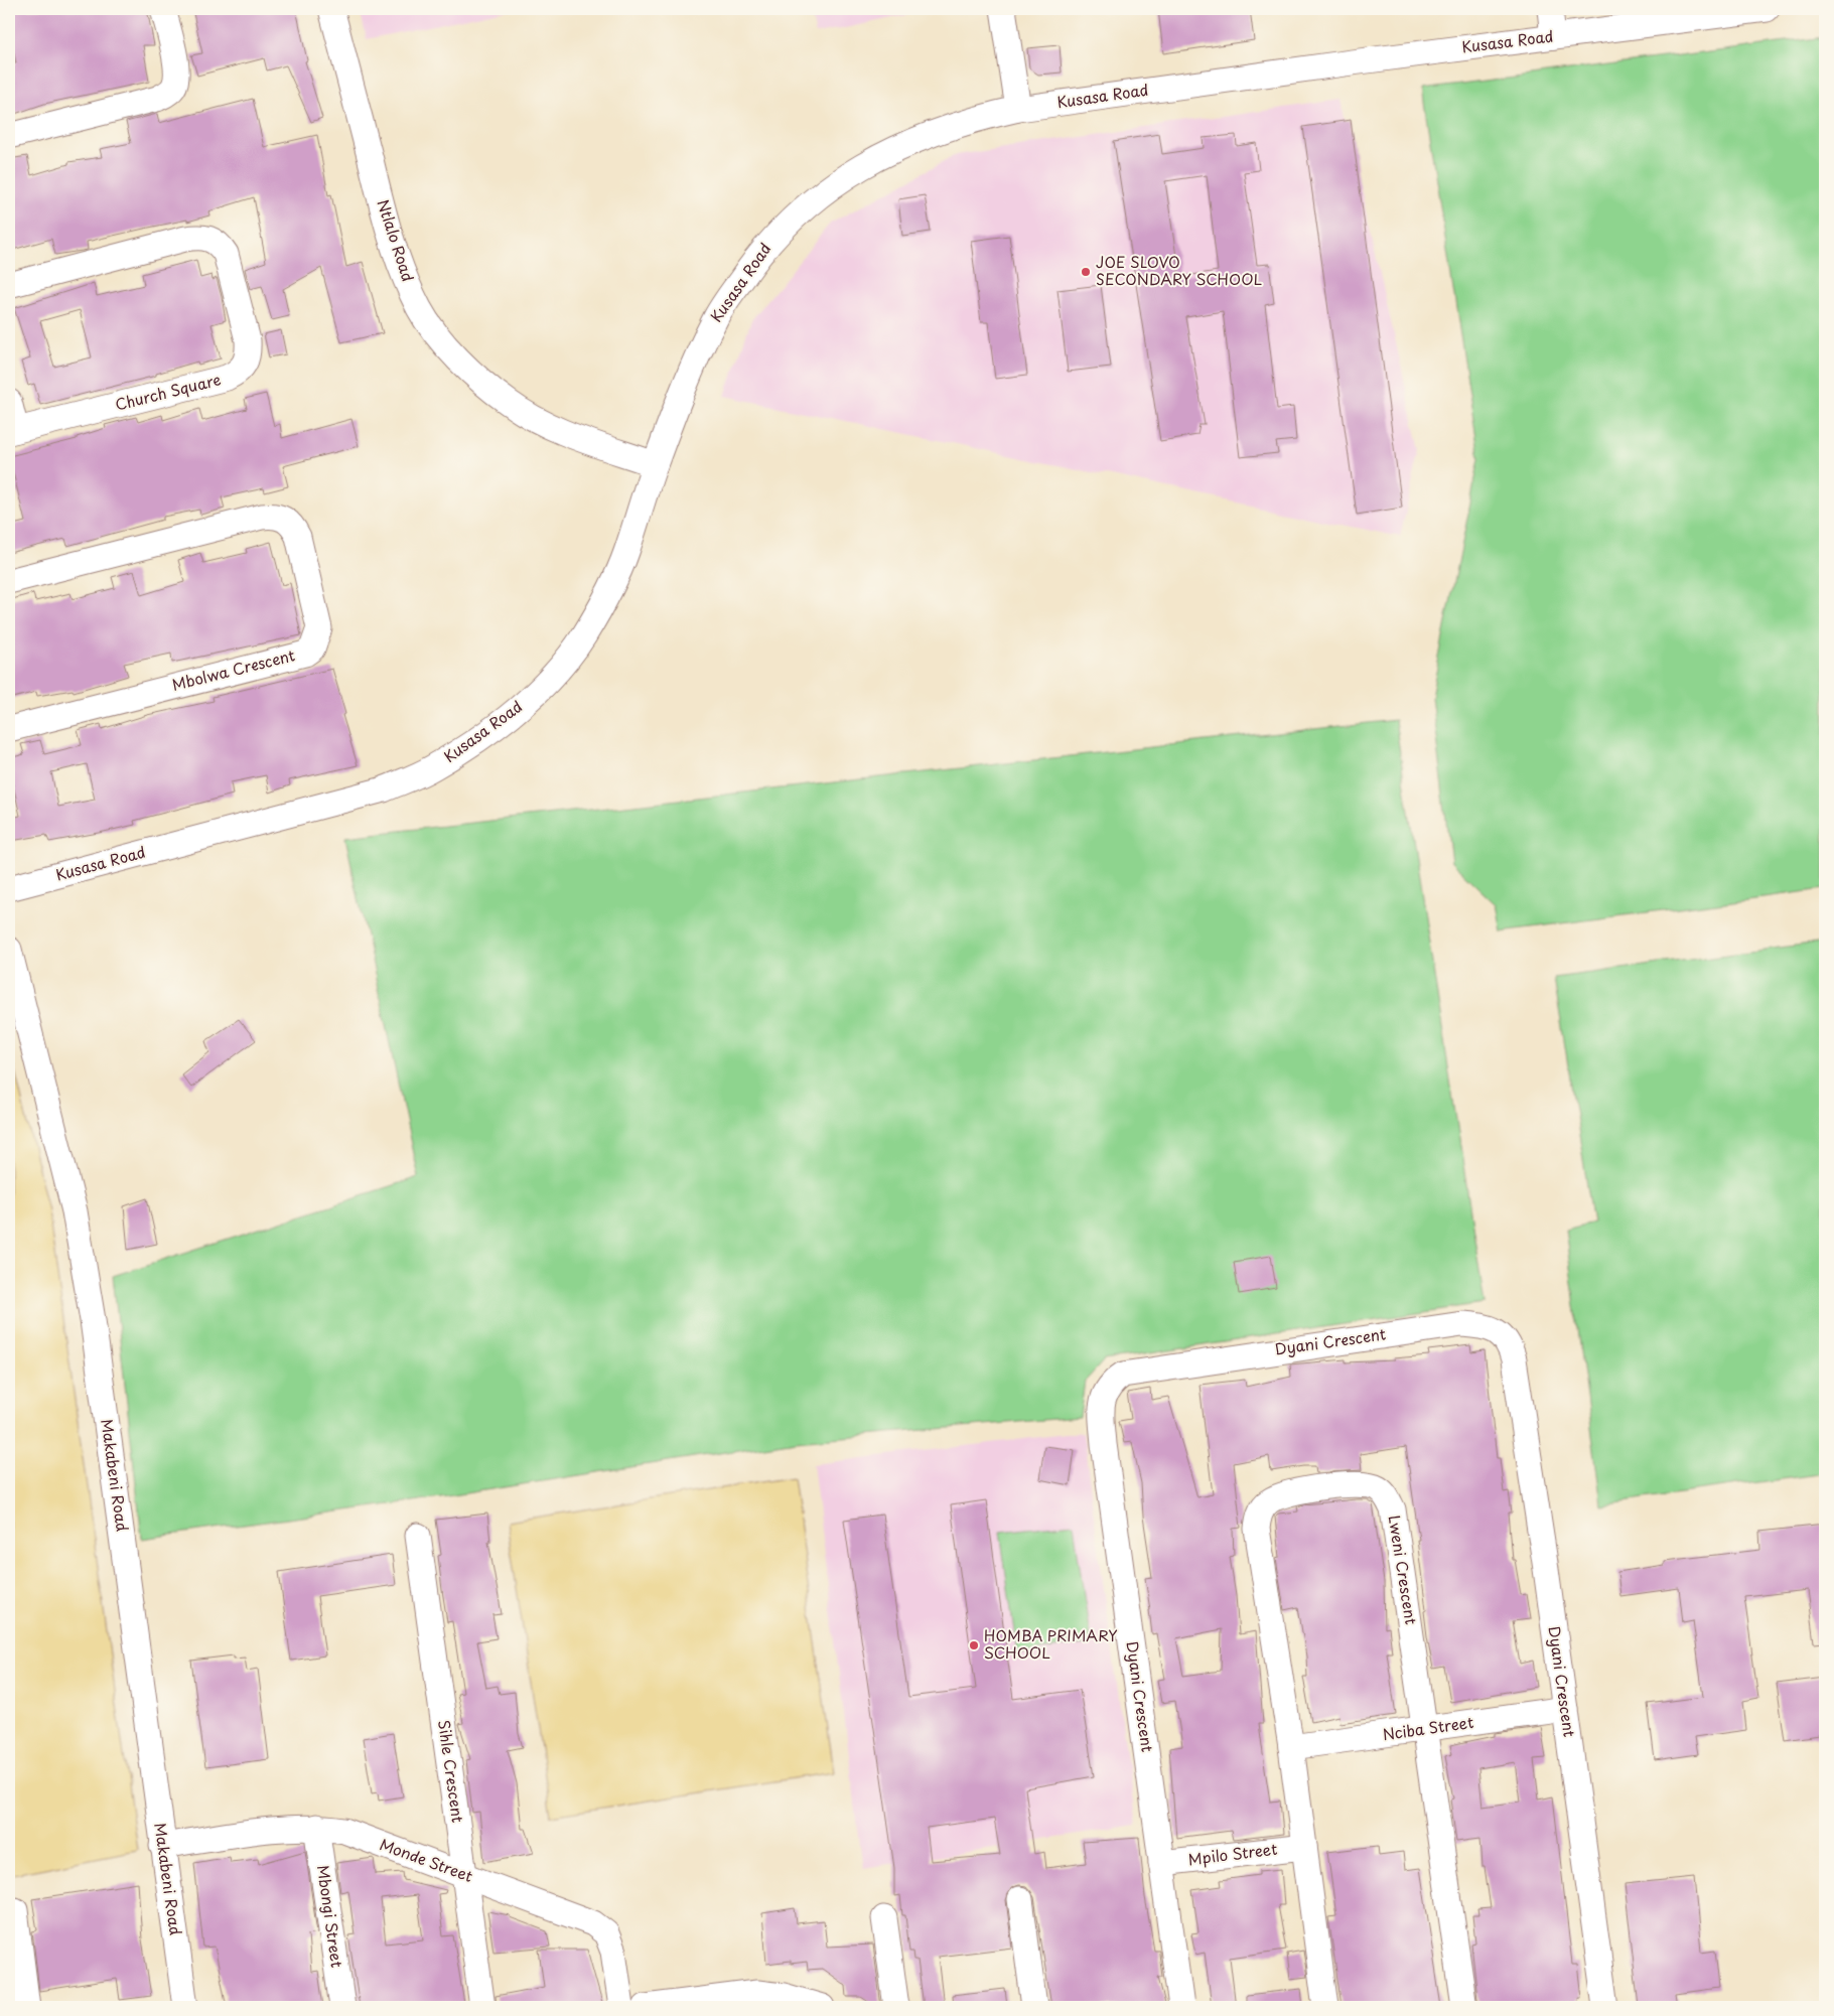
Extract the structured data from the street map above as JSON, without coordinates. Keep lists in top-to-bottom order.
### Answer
{
  "streets": {
    "street": [
      "Kusasa Road",
      "Ntlalo Road",
      "Church Square",
      "Mbolwa Crescent",
      "Dyani Crescent",
      "Makabeni Road",
      "Lweni Crescent",
      "Nciba Street",
      "Sihle Crescent",
      "Mpilo Street",
      "Monde Street",
      "Mbongi Street"
    ]
  },
  "crossings": [
    ["Kusasa Road", "Ntlalo Road"],
    ["Dyani Crescent", "Nciba Street"],
    ["Dyani Crescent", "Mpilo Street"],
    ["Makabeni Road", "Monde Street"],
    ["Lweni Crescent", "Nciba Street"],
    ["Lweni Crescent", "Mpilo Street"],
    ["Sihle Crescent", "Monde Street"],
    ["Monde Street", "Mbongi Street"]
  ],
  "places": ["JOE SLOVO SECONDARY SCHOOL", "HOMBA PRIMARY SCHOOL"]
}
